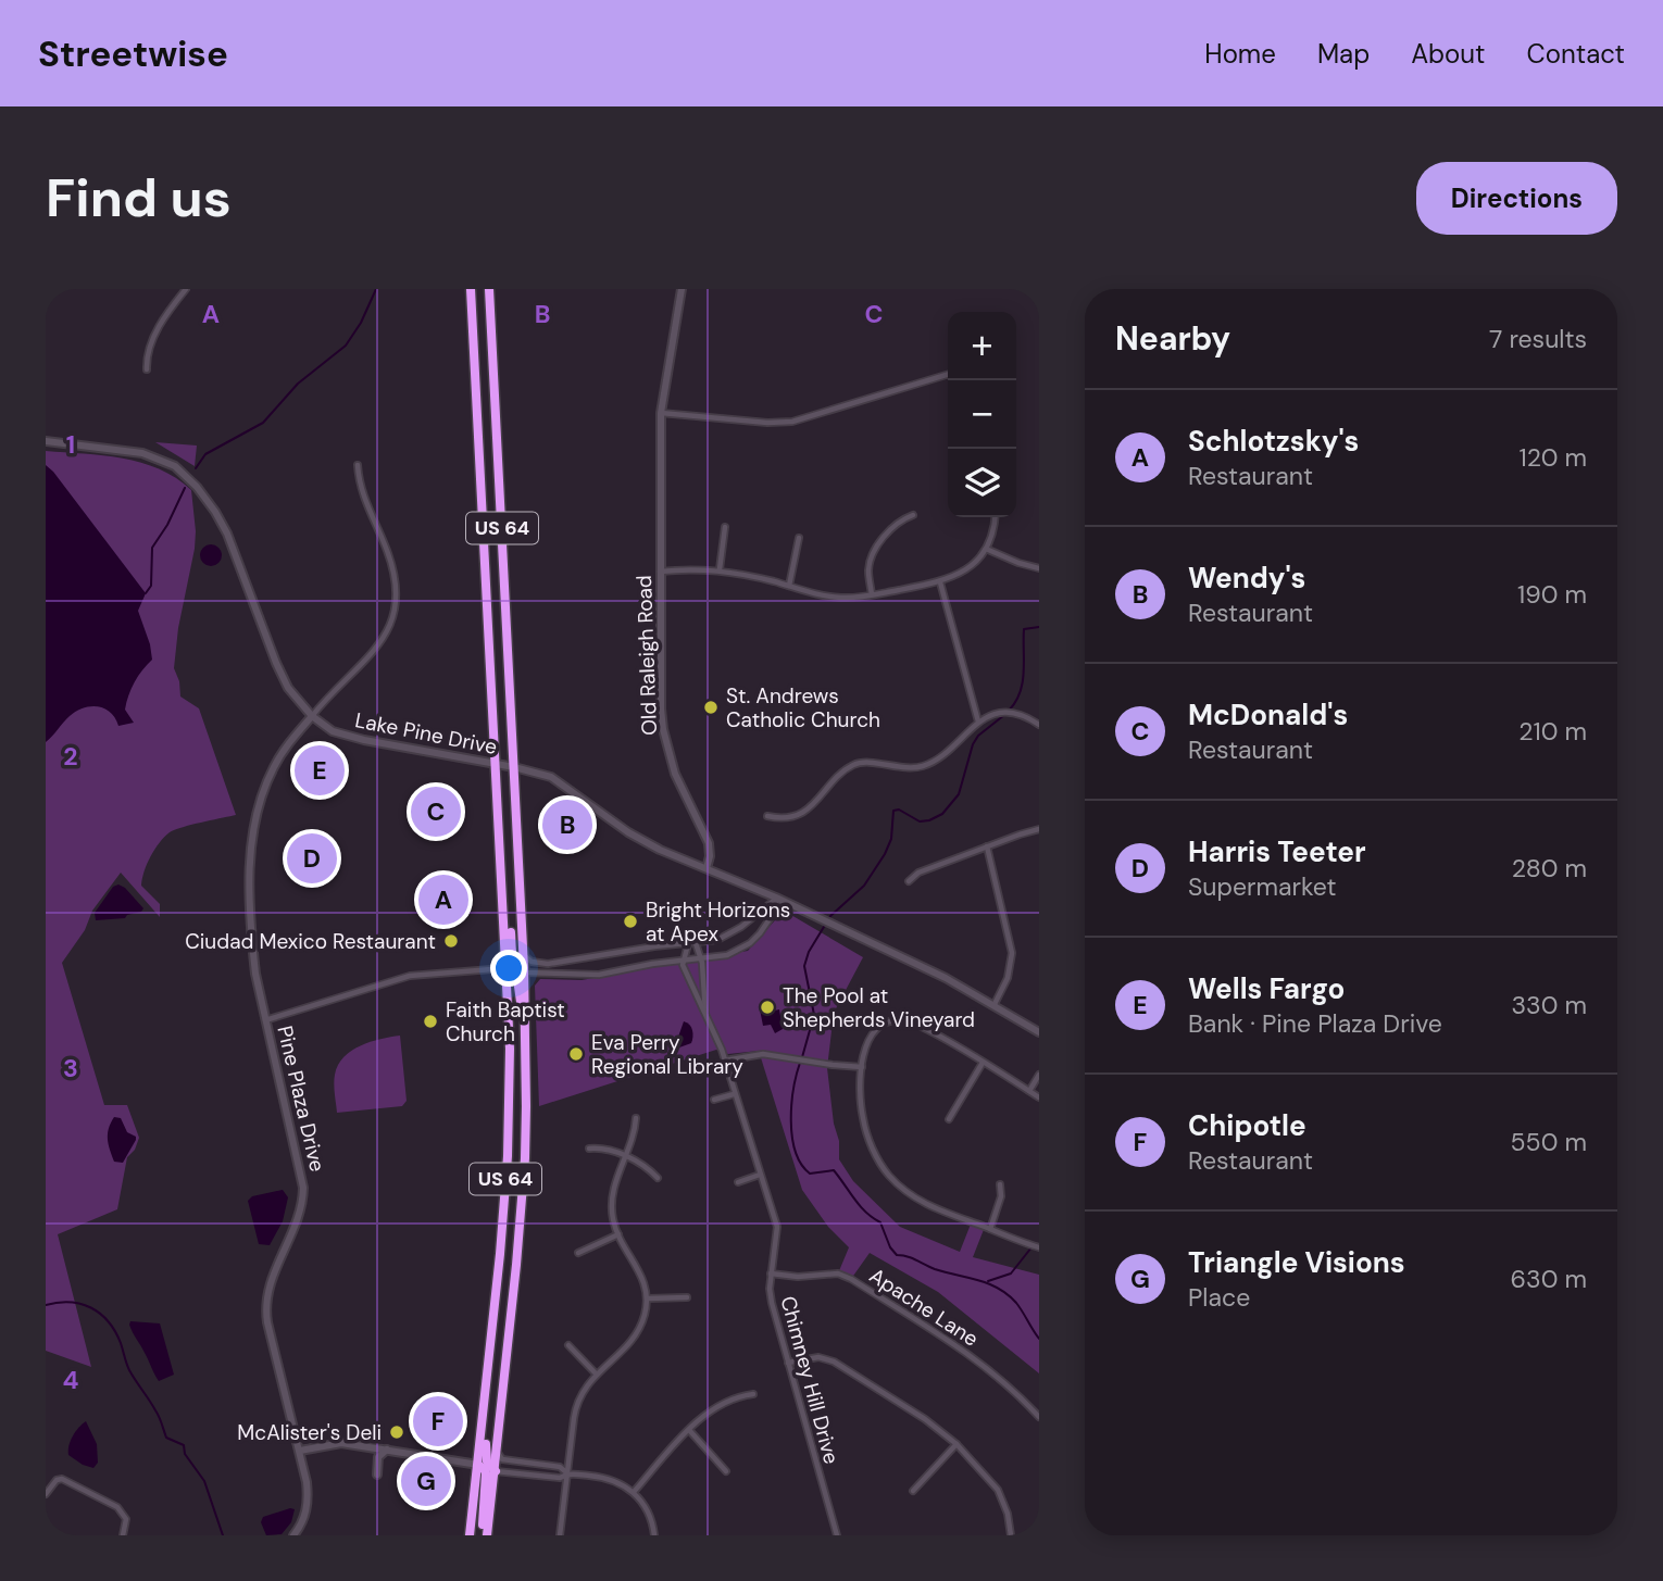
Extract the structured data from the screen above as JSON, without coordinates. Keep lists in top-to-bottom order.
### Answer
{
  "streets": {
    "highway": ["US 64"],
    "street": [
      "Old Raleigh Road",
      "Lake Pine Drive",
      "Pine Plaza Drive",
      "Apache Lane",
      "Chimney Hill Drive"
    ]
  },
  "crossings": [
    ["US 64", "Lake Pine Drive"],
    ["Old Raleigh Road", "Lake Pine Drive"],
    ["Lake Pine Drive", "Pine Plaza Drive"],
    ["Apache Lane", "Chimney Hill Drive"]
  ],
  "places": [
    "St. Andrews Catholic Church",
    "Bright Horizons at Apex",
    "Ciudad Mexico Restaurant",
    "The Pool at Shepherds Vineyard",
    "Faith Baptist Church",
    "Eva Perry Regional Library",
    "McAlister's Deli"
  ],
  "page": {
    "header": "Streetwise",
    "nav": [
      "Home",
      "Map",
      "About",
      "Contact"
    ],
    "buttons": "Directions",
    "title": "Find us",
    "heading": ["Nearby", "7 results"],
    "map_buttons": ["+", "−"],
    "list": [
      {
        "mark": "A",
        "name": "Schlotzsky's",
        "note": "Restaurant",
        "value": "120 m"
      },
      {
        "mark": "B",
        "name": "Wendy's",
        "note": "Restaurant",
        "value": "190 m"
      },
      {
        "mark": "C",
        "name": "McDonald's",
        "note": "Restaurant",
        "value": "210 m"
      },
      {
        "mark": "D",
        "name": "Harris Teeter",
        "note": "Supermarket",
        "value": "280 m"
      },
      {
        "mark": "E",
        "name": "Wells Fargo",
        "note": "Bank · Pine Plaza Drive",
        "value": "330 m"
      },
      {
        "mark": "F",
        "name": "Chipotle",
        "note": "Restaurant",
        "value": "550 m"
      },
      {
        "mark": "G",
        "name": "Triangle Visions",
        "note": "Place",
        "value": "630 m"
      }
    ],
    "pins": [
      "E",
      "C",
      "B",
      "D",
      "A",
      "F",
      "G"
    ]
  },
  "grid": {
    "columns": ["A", "B", "C"],
    "rows": [
      "1",
      "2",
      "3",
      "4"
    ]
  }
}
